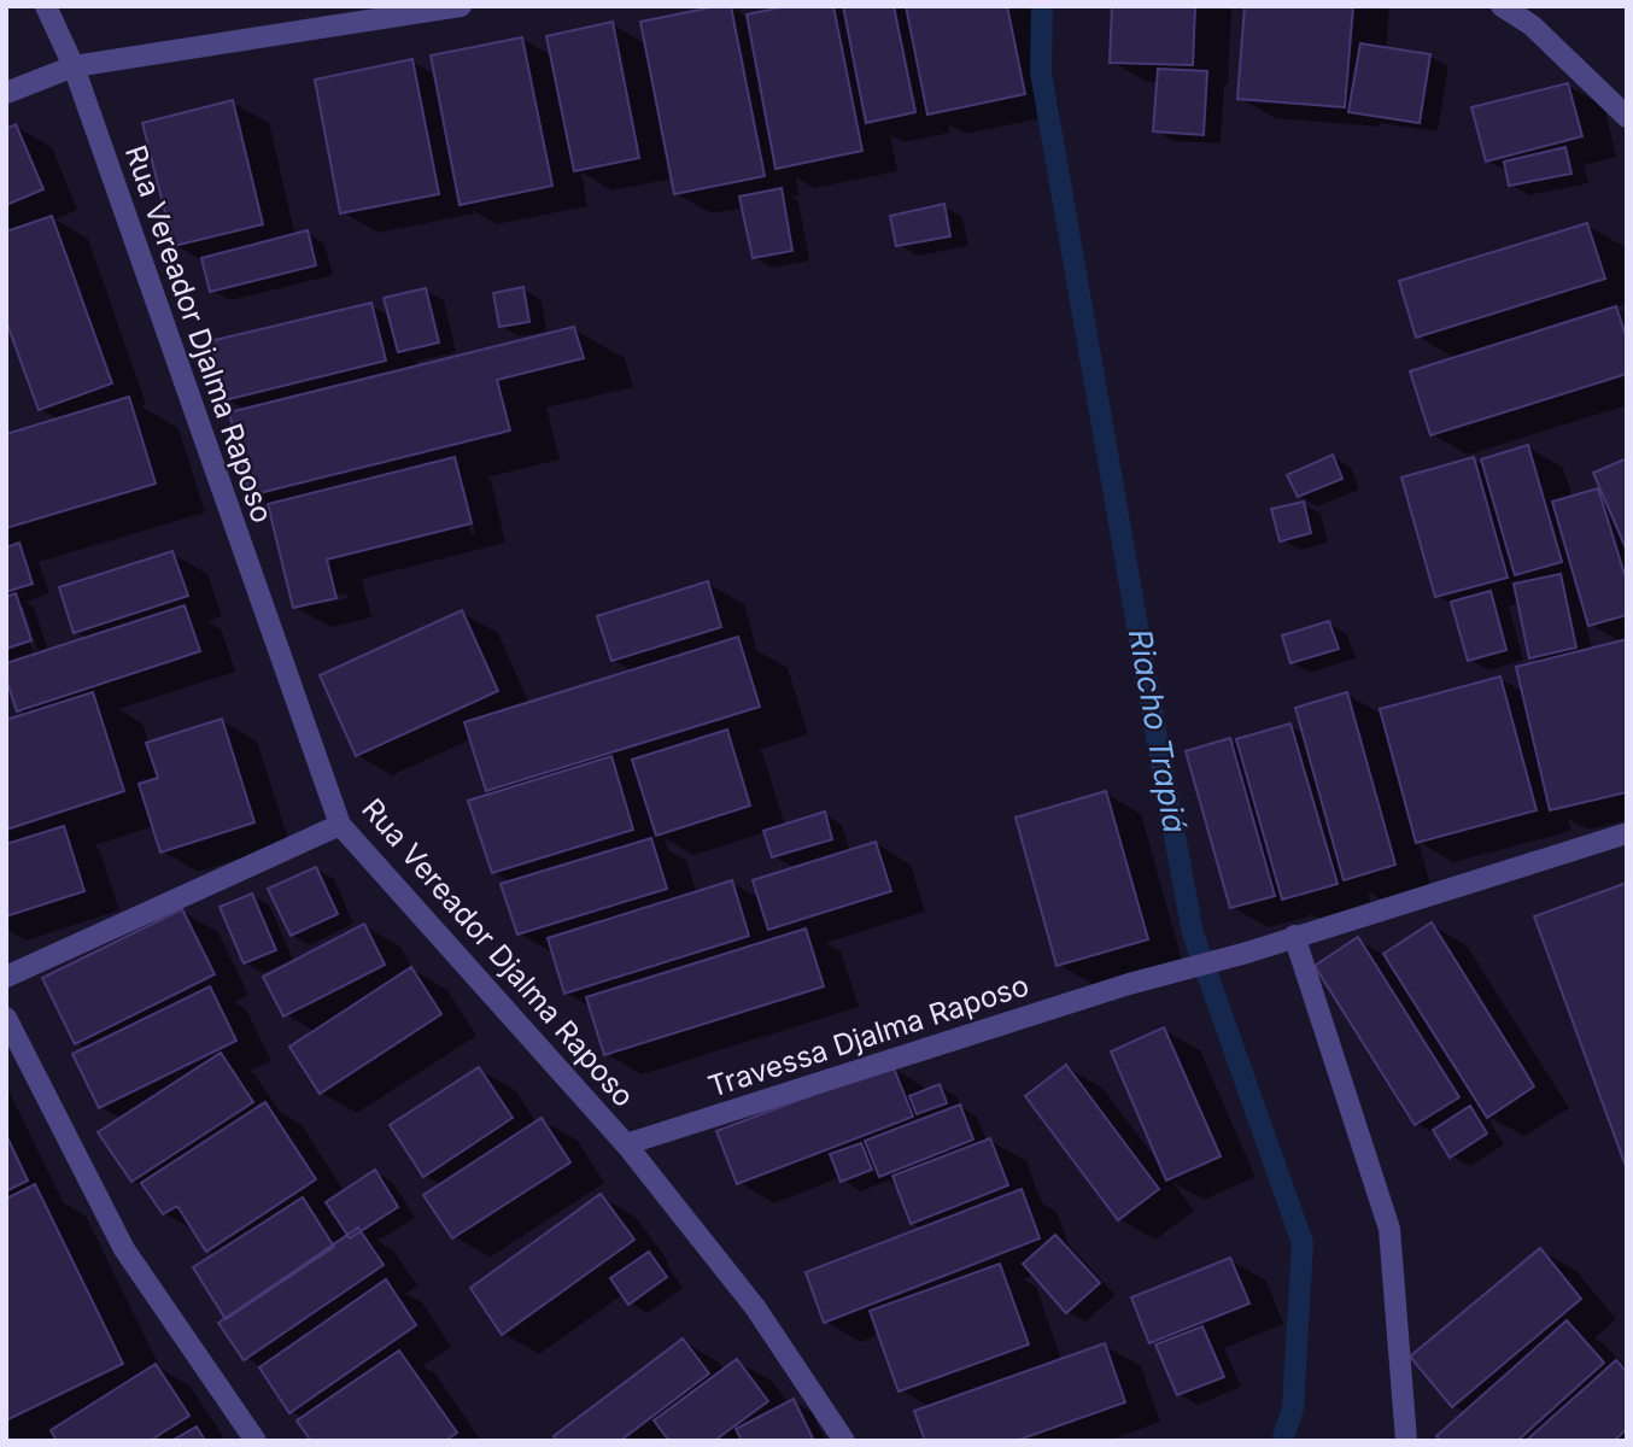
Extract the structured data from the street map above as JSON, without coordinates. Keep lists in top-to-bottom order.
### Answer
{
  "streets": {
    "street": ["Rua Vereador Djalma Raposo", "Travessa Djalma Raposo"]
  },
  "crossings": [
    ["Rua Vereador Djalma Raposo", "Travessa Djalma Raposo"]
  ],
  "water": ["Riacho Trapiá"]
}
